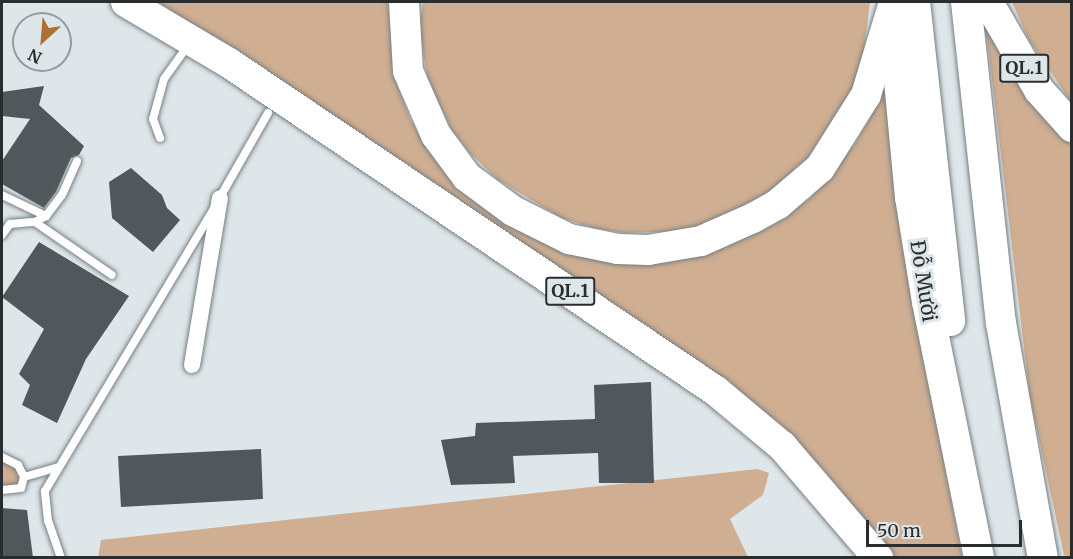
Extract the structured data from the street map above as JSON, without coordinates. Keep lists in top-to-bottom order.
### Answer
{
  "streets": {
    "highway": ["QL.1", "Đỗ Mười"]
  },
  "scale_bar": "50 m",
  "north": "bottom left"
}
